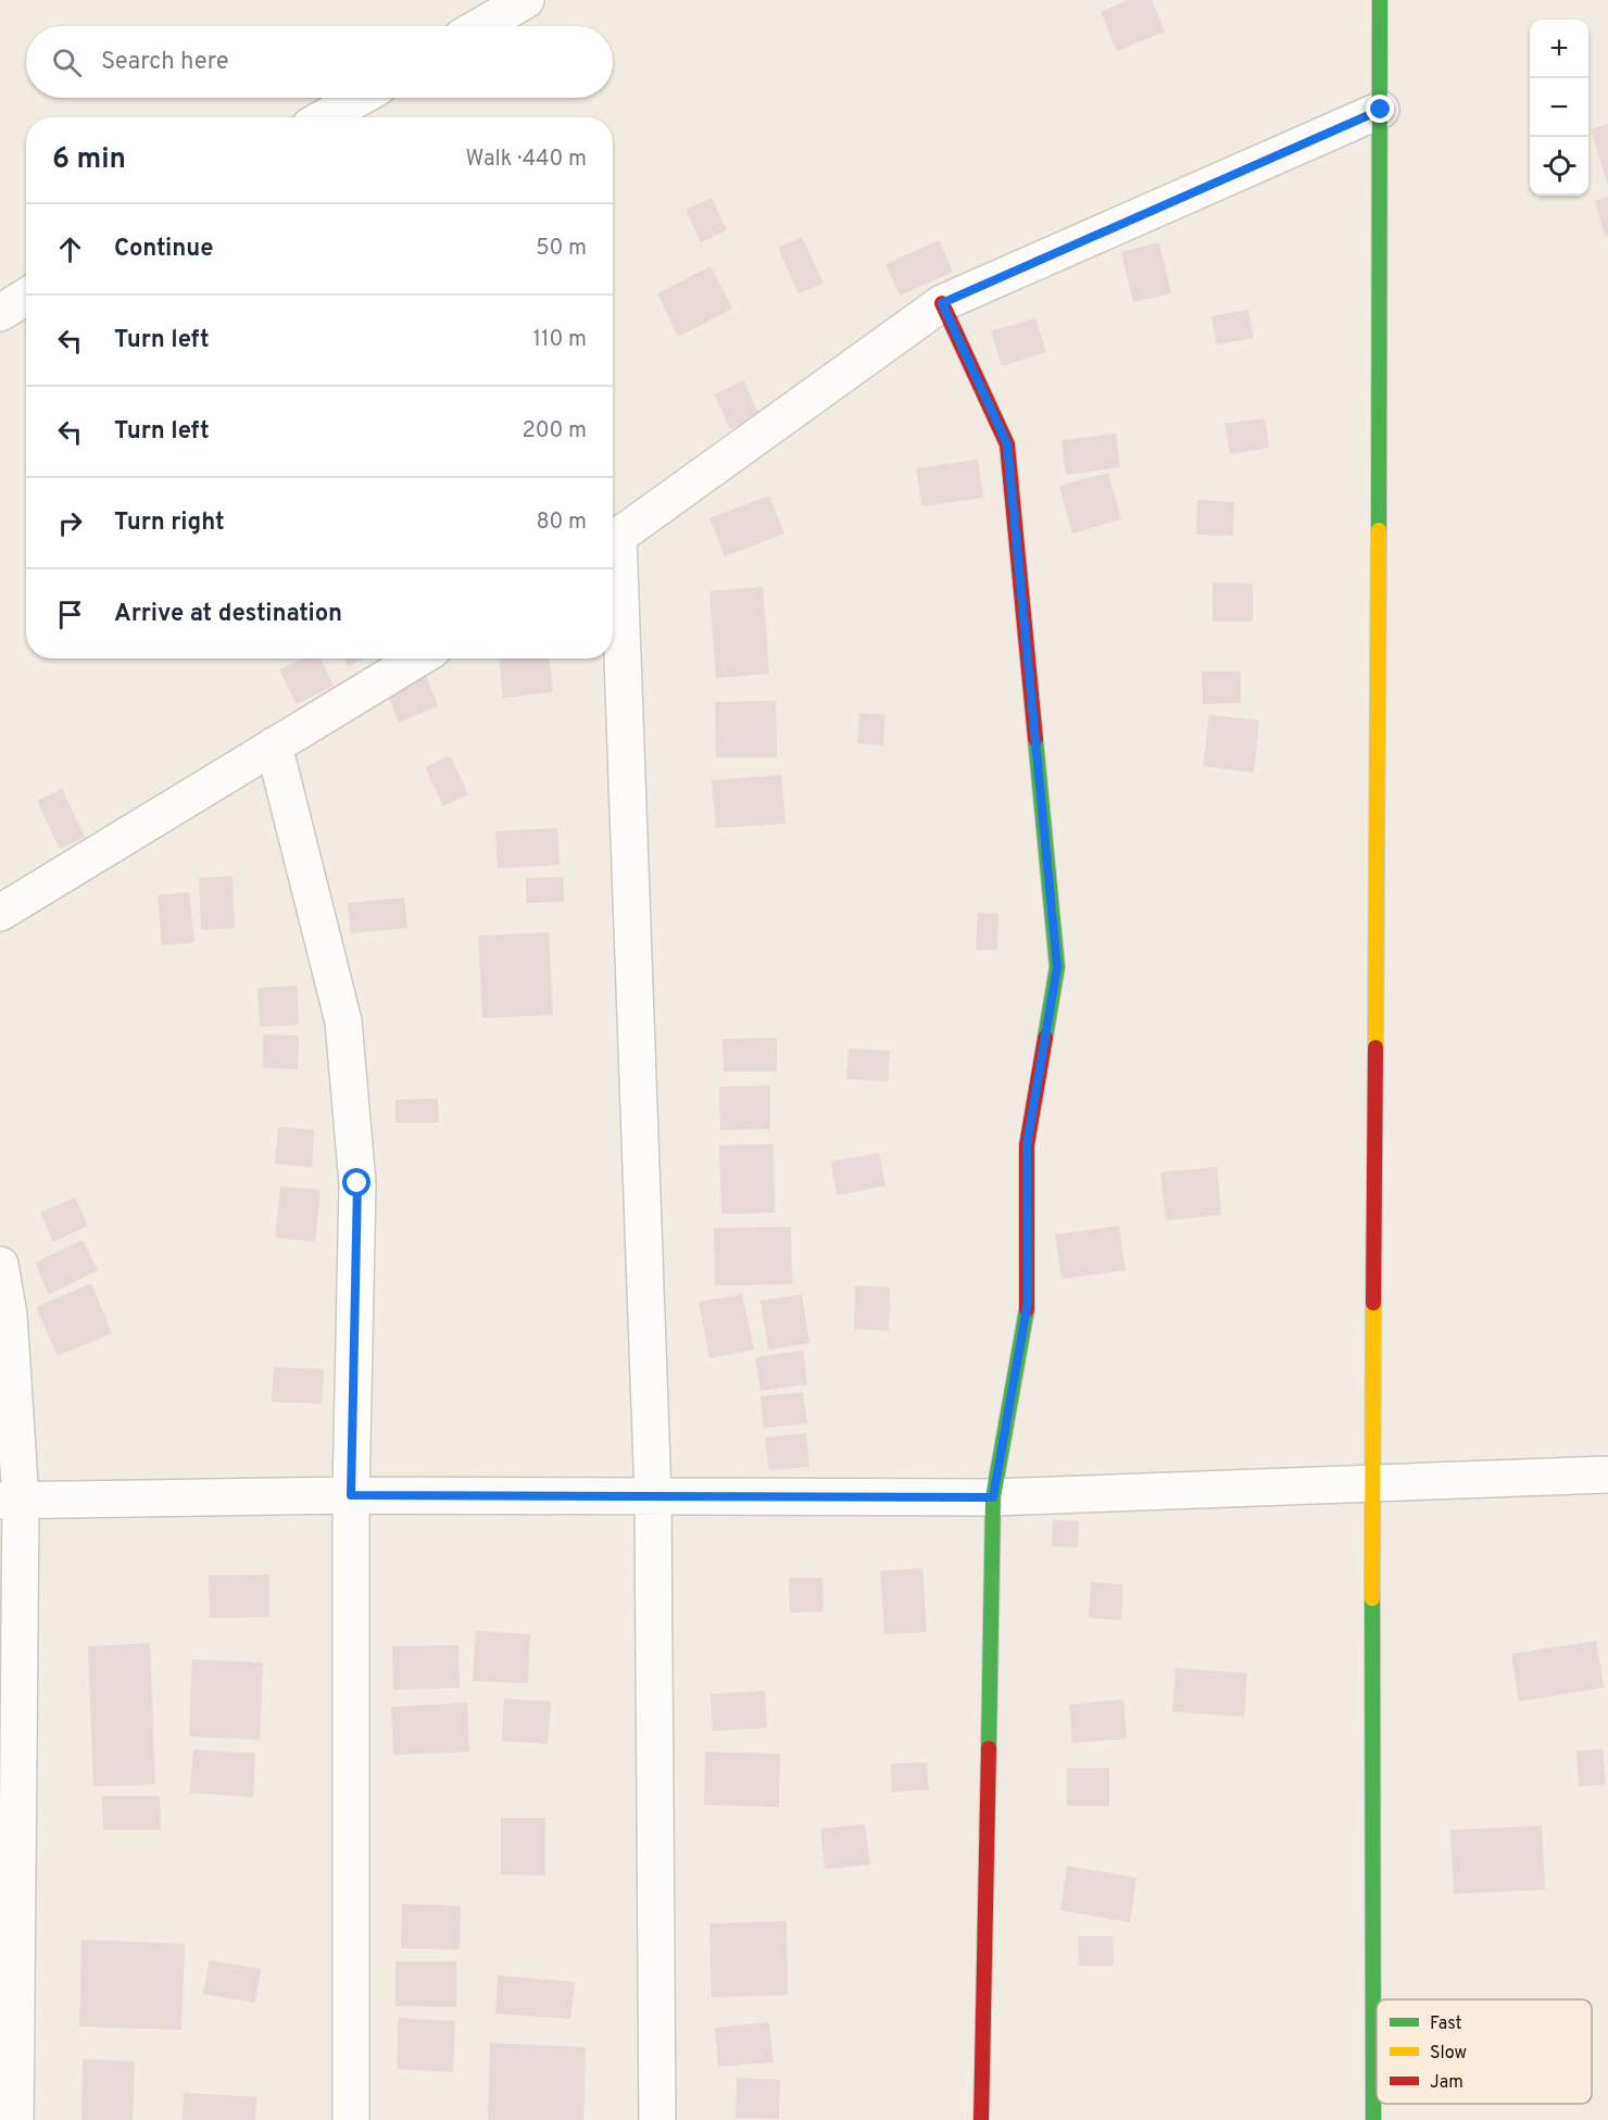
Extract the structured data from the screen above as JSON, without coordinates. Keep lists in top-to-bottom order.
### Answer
{
  "legend": ["Fast", "Slow", "Jam"],
  "page": {
    "map_buttons": ["+", "−"],
    "search": "Search here",
    "heading": ["6 min", "Walk · 440 m"],
    "list": [
      ["Continue", "50 m"],
      ["Turn left", "110 m"],
      ["Turn left", "200 m"],
      ["Turn right", "80 m"],
      "Arrive at destination"
    ]
  }
}
